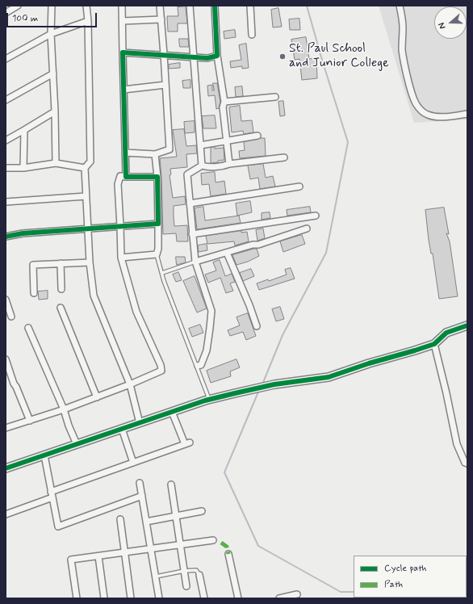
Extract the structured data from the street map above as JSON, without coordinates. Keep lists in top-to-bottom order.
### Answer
{
  "places": ["St. Paul School and Junior College"],
  "legend": ["Cycle path", "Path"],
  "scale_bar": "100 m",
  "north": "left"
}
